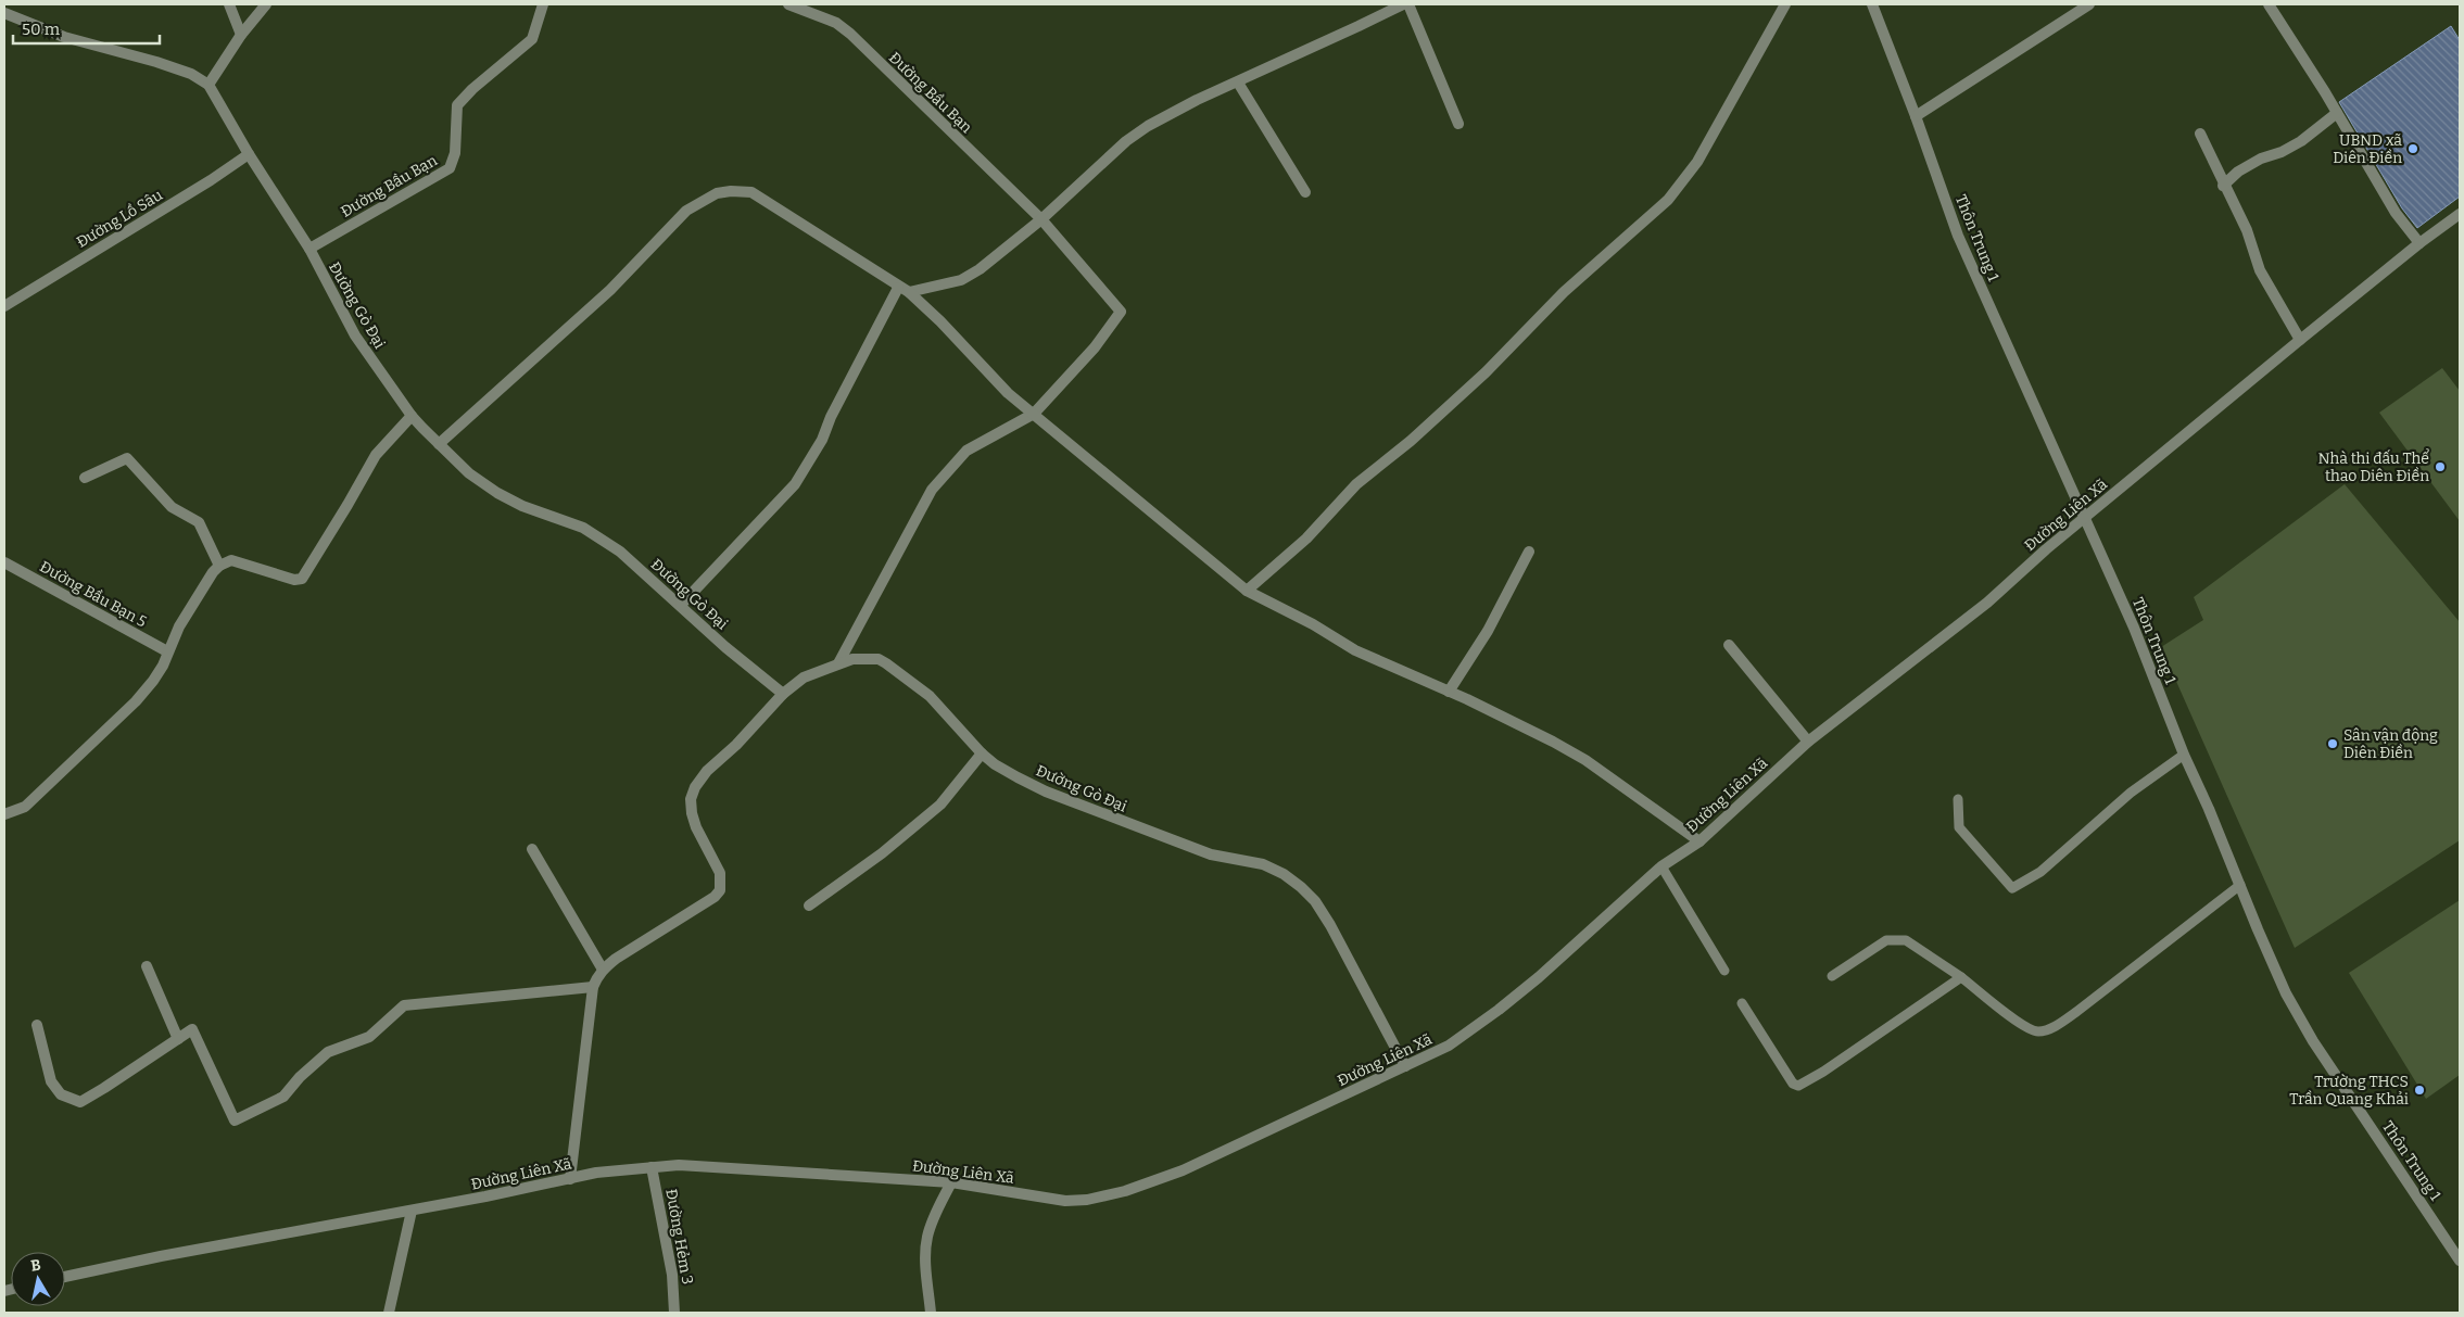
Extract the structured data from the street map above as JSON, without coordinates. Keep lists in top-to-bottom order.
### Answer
{
  "streets": {
    "street": [
      "Đường Bầu Bạn",
      "Đường Lồ Sâu",
      "Thôn Trung 1",
      "Đường Gò Đại",
      "Đường Liên Xã",
      "Đường Bầu Bạn 5",
      "Đường Hẻm 3"
    ]
  },
  "crossings": [
    ["Đường Bầu Bạn", "Đường Gò Đại"],
    ["Đường Lồ Sâu", "Đường Gò Đại"],
    ["Thôn Trung 1", "Đường Liên Xã"],
    ["Đường Gò Đại", "Đường Liên Xã"],
    ["Đường Liên Xã", "Đường Hẻm 3"]
  ],
  "places": [
    "UBND xã Diên Điền",
    "Nhà thi đấu Thể thao Diên Điền",
    "Sân vận động Diên Điền",
    "Trường THCS Trần Quang Khải"
  ],
  "scale_bar": "50 m",
  "north": "top"
}
